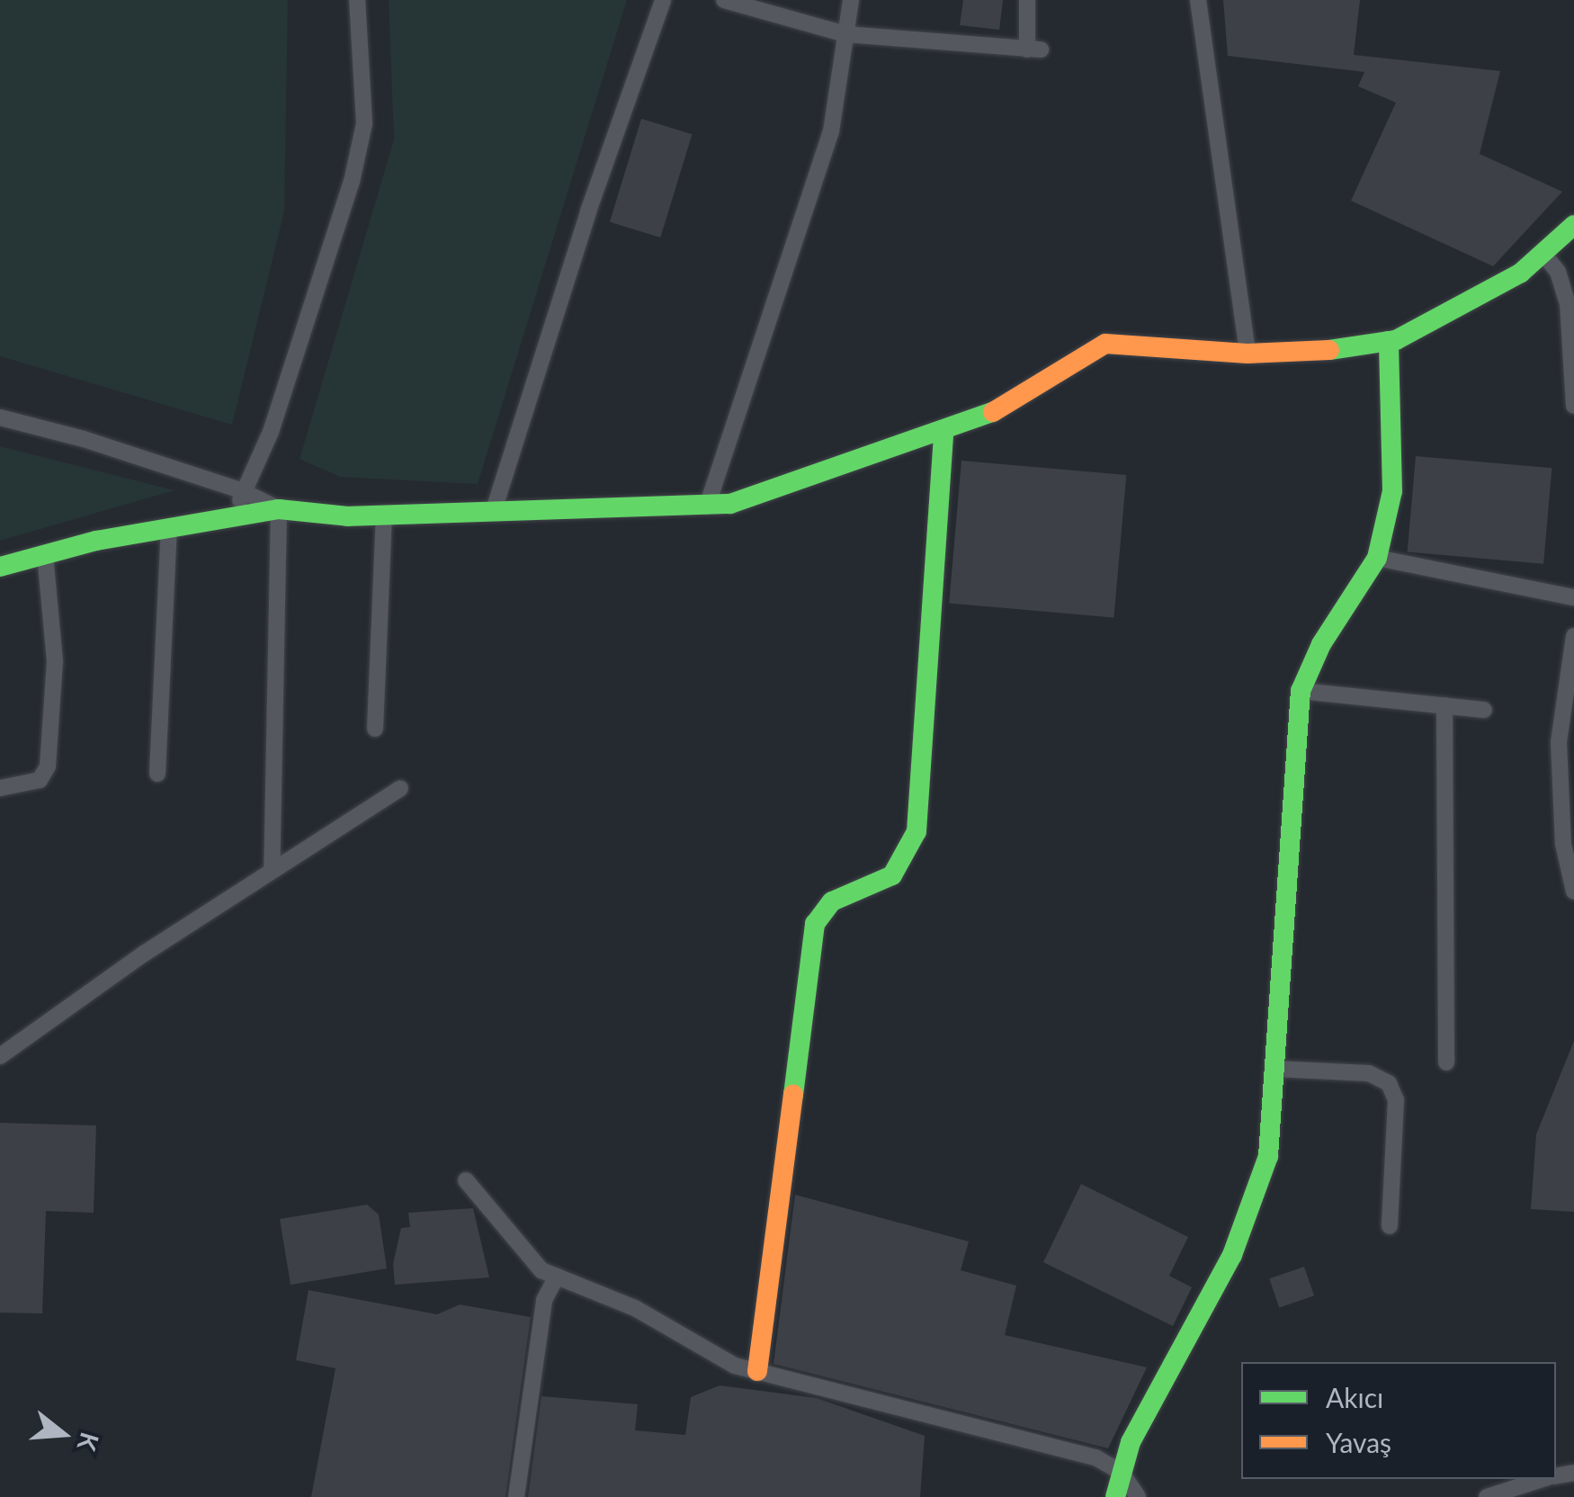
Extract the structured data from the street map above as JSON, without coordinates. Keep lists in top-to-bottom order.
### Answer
{
  "legend": ["Akıcı", "Yavaş"],
  "north": "right"
}
